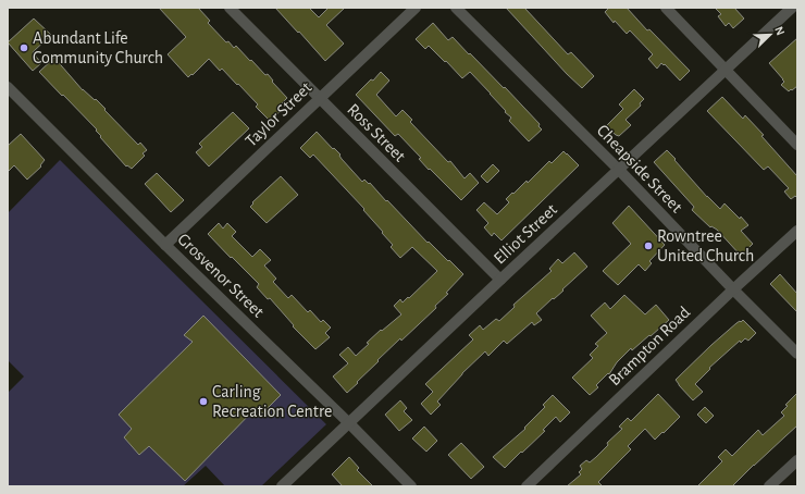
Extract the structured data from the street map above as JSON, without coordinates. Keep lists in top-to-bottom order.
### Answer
{
  "streets": {
    "street": [
      "Taylor Street",
      "Ross Street",
      "Cheapside Street",
      "Elliot Street",
      "Grosvenor Street",
      "Brampton Road"
    ]
  },
  "crossings": [
    ["Taylor Street", "Ross Street"],
    ["Taylor Street", "Grosvenor Street"],
    ["Ross Street", "Elliot Street"],
    ["Cheapside Street", "Elliot Street"],
    ["Cheapside Street", "Brampton Road"],
    ["Elliot Street", "Grosvenor Street"]
  ],
  "places": ["Abundant Life Community Church", "Rowntree United Church", "Carling Recreation Centre"],
  "north": "top right"
}
